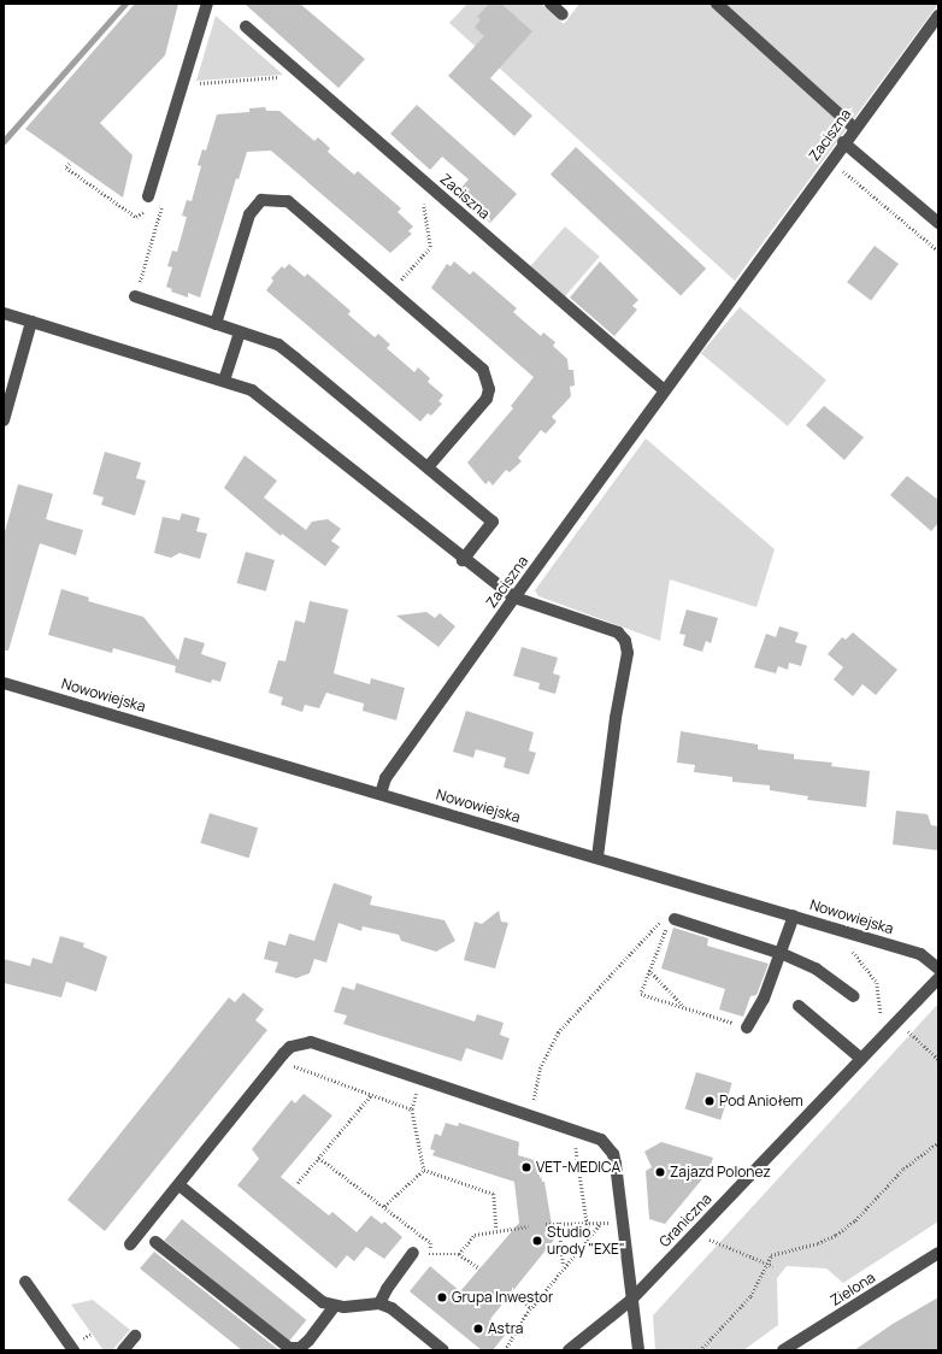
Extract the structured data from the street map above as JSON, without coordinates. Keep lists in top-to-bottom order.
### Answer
{
  "streets": {
    "street": [
      "Zaciszna",
      "Nowowiejska",
      "Graniczna",
      "Zielona"
    ]
  },
  "crossings": [
    ["Zaciszna", "Nowowiejska"]
  ],
  "places": [
    "Pod Aniołem",
    "VET-MEDICA",
    "Zajazd Polonez",
    "Studio urody \"EXE\"",
    "Grupa Inwestor",
    "Astra"
  ]
}
